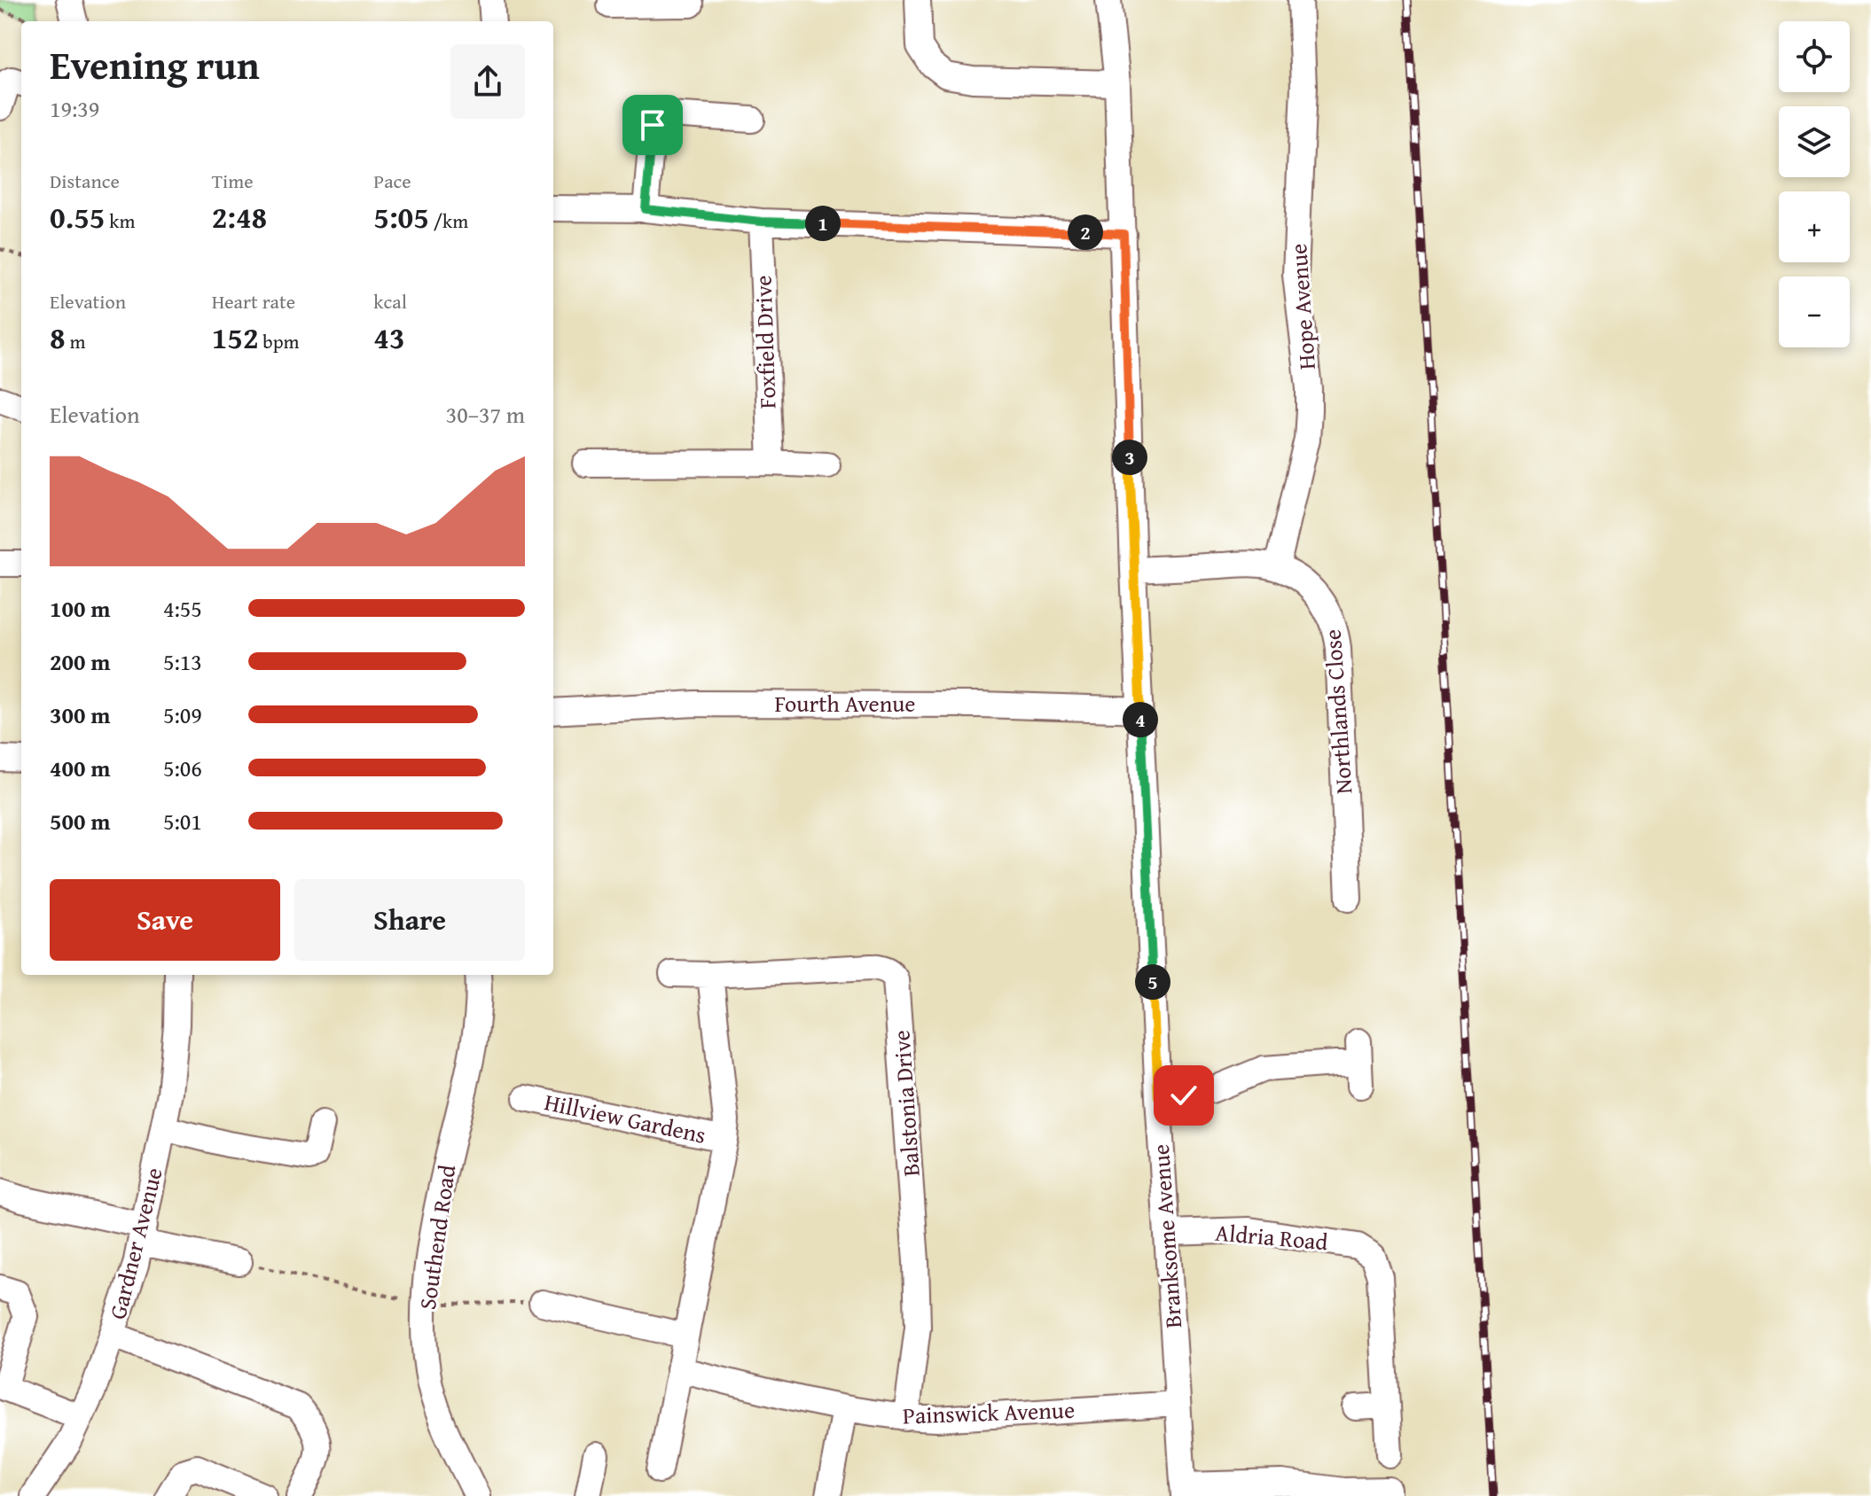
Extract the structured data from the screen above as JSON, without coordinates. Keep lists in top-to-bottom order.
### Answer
{
  "streets": {
    "street": [
      "Hope Avenue",
      "Foxfield Drive",
      "Fourth Avenue",
      "Northlands Close",
      "Balstonia Drive",
      "Hillview Gardens",
      "Branksome Avenue",
      "Southend Road",
      "Aldria Road",
      "Gardner Avenue",
      "Painswick Avenue"
    ]
  },
  "crossings": [
    ["Hope Avenue", "Northlands Close"],
    ["Fourth Avenue", "Branksome Avenue"],
    ["Northlands Close", "Branksome Avenue"],
    ["Balstonia Drive", "Painswick Avenue"],
    ["Branksome Avenue", "Aldria Road"],
    ["Branksome Avenue", "Painswick Avenue"]
  ],
  "page": {
    "map_buttons": ["+", "−"],
    "heading": ["Evening run", "19:39"],
    "stats": [
      ["Distance", "0.55 km"],
      ["Time", "2:48"],
      ["Pace", "5:05 /km"],
      ["Elevation", "8 m"],
      ["Heart rate", "152 bpm"],
      ["kcal", "43"]
    ],
    "pins": [
      "1",
      "2",
      "3",
      "4",
      "5"
    ],
    "chart": ["Elevation", "30–37 m"],
    "list": [
      {
        "name": "100 m",
        "note": "4:55"
      },
      {
        "name": "200 m",
        "note": "5:13"
      },
      {
        "name": "300 m",
        "note": "5:09"
      },
      {
        "name": "400 m",
        "note": "5:06"
      },
      {
        "name": "500 m",
        "note": "5:01"
      }
    ],
    "buttons": ["Save", "Share"]
  }
}
